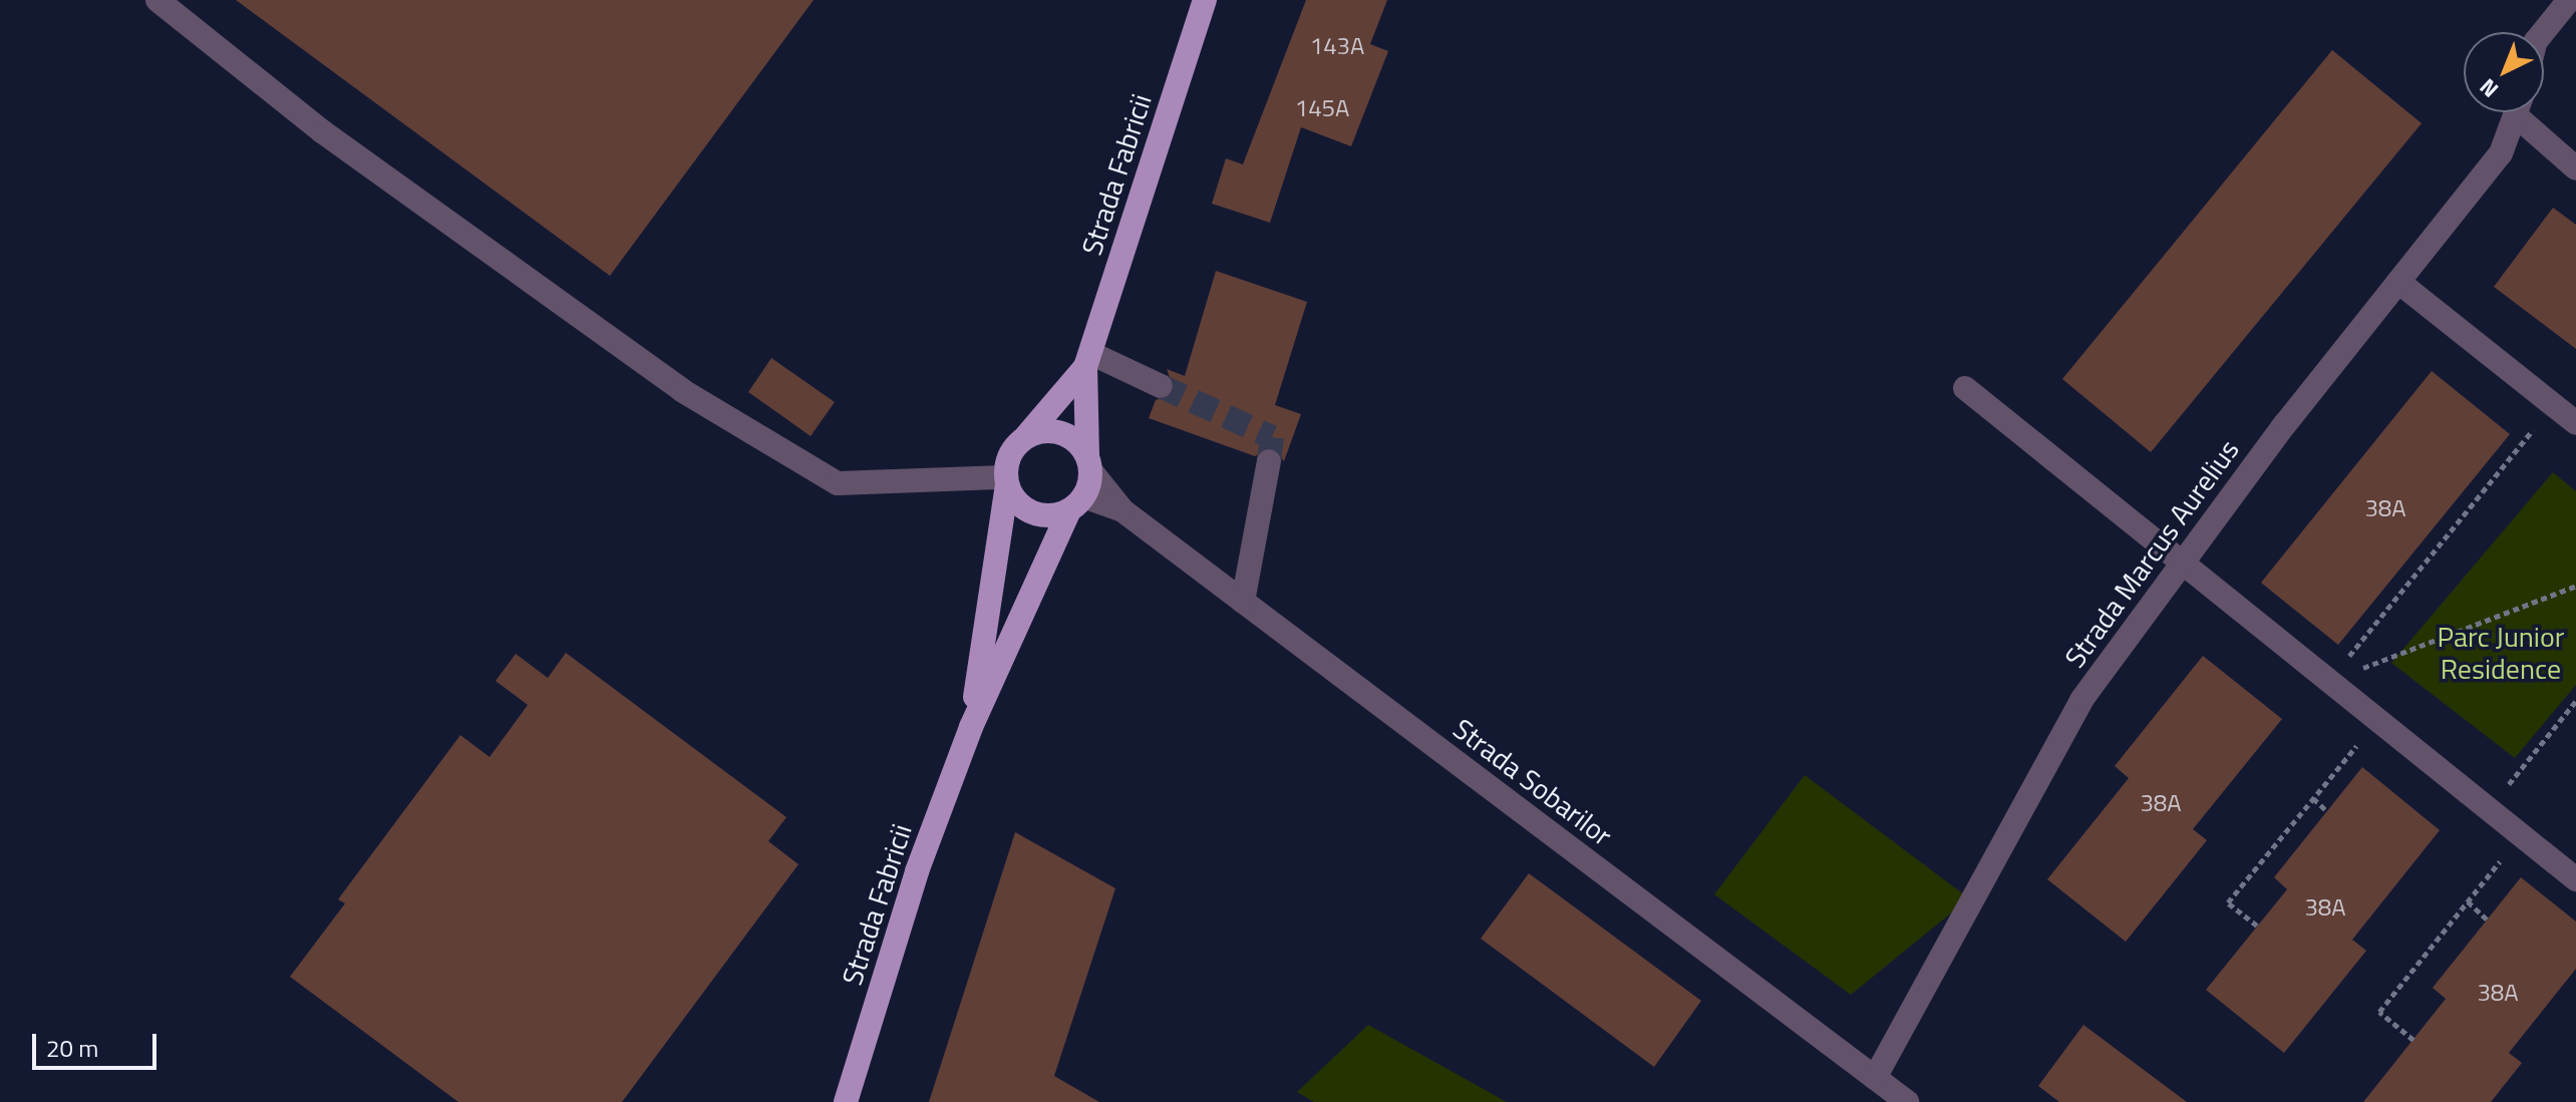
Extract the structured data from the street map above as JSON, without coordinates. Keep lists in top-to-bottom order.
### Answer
{
  "streets": {
    "main road": ["Strada Fabricii"],
    "street": ["Strada Marcus Aurelius", "Strada Sobarilor"]
  },
  "crossings": [
    ["Strada Fabricii", "Strada Sobarilor"],
    ["Strada Marcus Aurelius", "Strada Sobarilor"]
  ],
  "parks": ["Parc Junior Residence"],
  "house_numbers": [
    "143A",
    "145A",
    "38A",
    "38A",
    "38A",
    "38A"
  ],
  "scale_bar": "20 m",
  "north": "bottom left"
}
